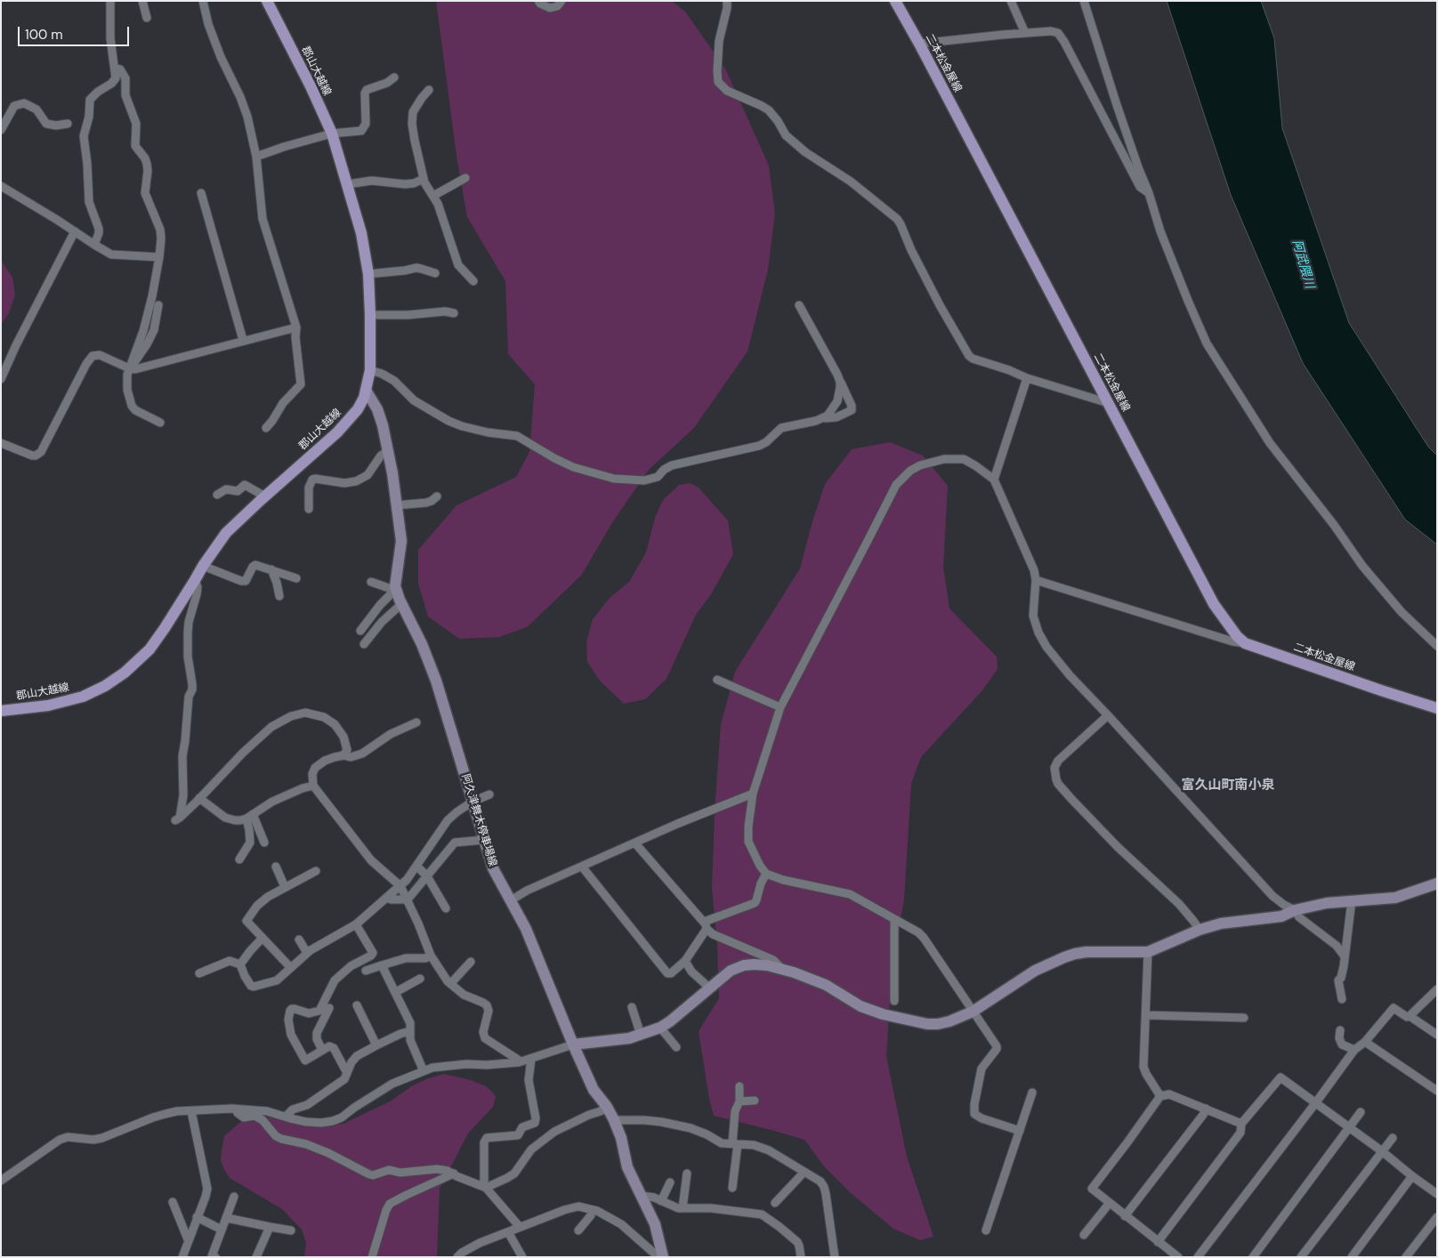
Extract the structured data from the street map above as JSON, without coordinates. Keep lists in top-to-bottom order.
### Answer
{
  "streets": {
    "main road": ["二本松金屋線", "郡山大越線", "阿久津舞木停車場線"]
  },
  "crossings": [
    ["郡山大越線", "阿久津舞木停車場線"]
  ],
  "districts": ["富久山町南小泉"],
  "water": ["阿武隈川"],
  "scale_bar": "100 m"
}
